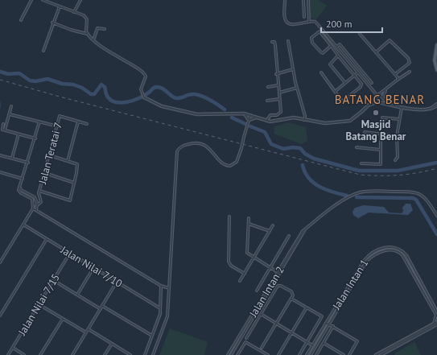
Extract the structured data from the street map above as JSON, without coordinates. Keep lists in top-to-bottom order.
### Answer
{
  "streets": {
    "street": [
      "Jalan Teratai 7",
      "Jalan Nilai 7/10",
      "Jalan Intan 1",
      "Jalan Intan 2",
      "Jalan Nilai 7/15"
    ]
  },
  "crossings": [
    ["Jalan Nilai 7/10", "Jalan Nilai 7/15"]
  ],
  "districts": ["BATANG BENAR"],
  "places": ["Masjid Batang Benar"],
  "scale_bar": "200 m"
}
